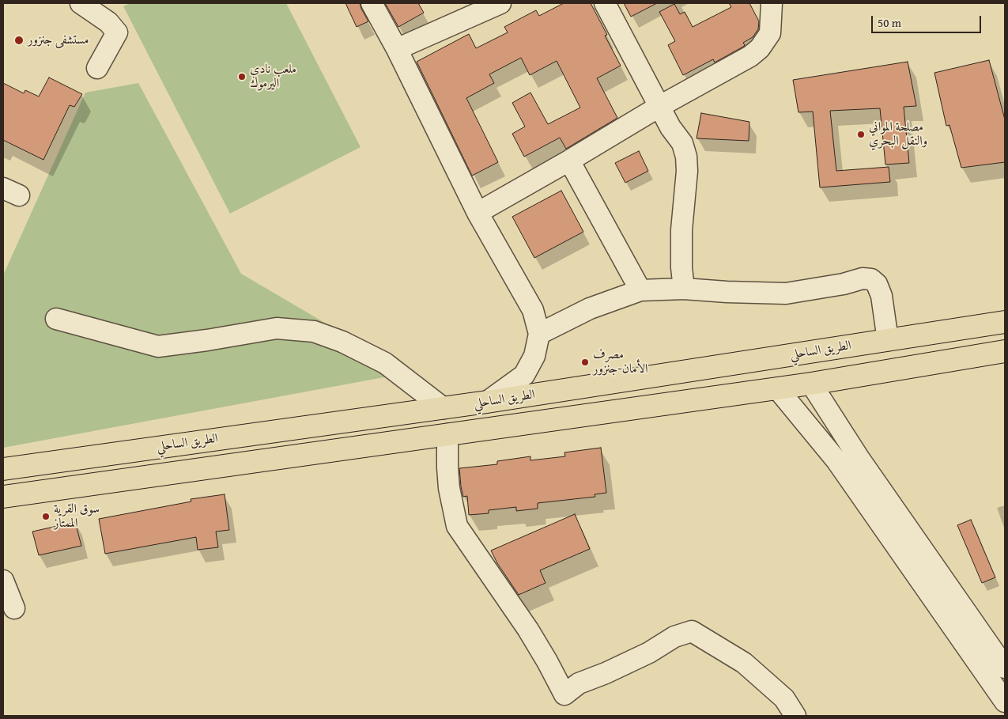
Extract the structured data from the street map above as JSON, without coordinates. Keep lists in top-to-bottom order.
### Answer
{
  "streets": {
    "highway": ["الطريق الساحلي"]
  },
  "places": [
    "مستشفى جنزور",
    "ملعب نادي اليرموك",
    "مصلحة المواني والنقل البحري",
    "مصرف الأمان-جنزور",
    "سوق القرية الممتاز"
  ],
  "scale_bar": "50 m"
}
